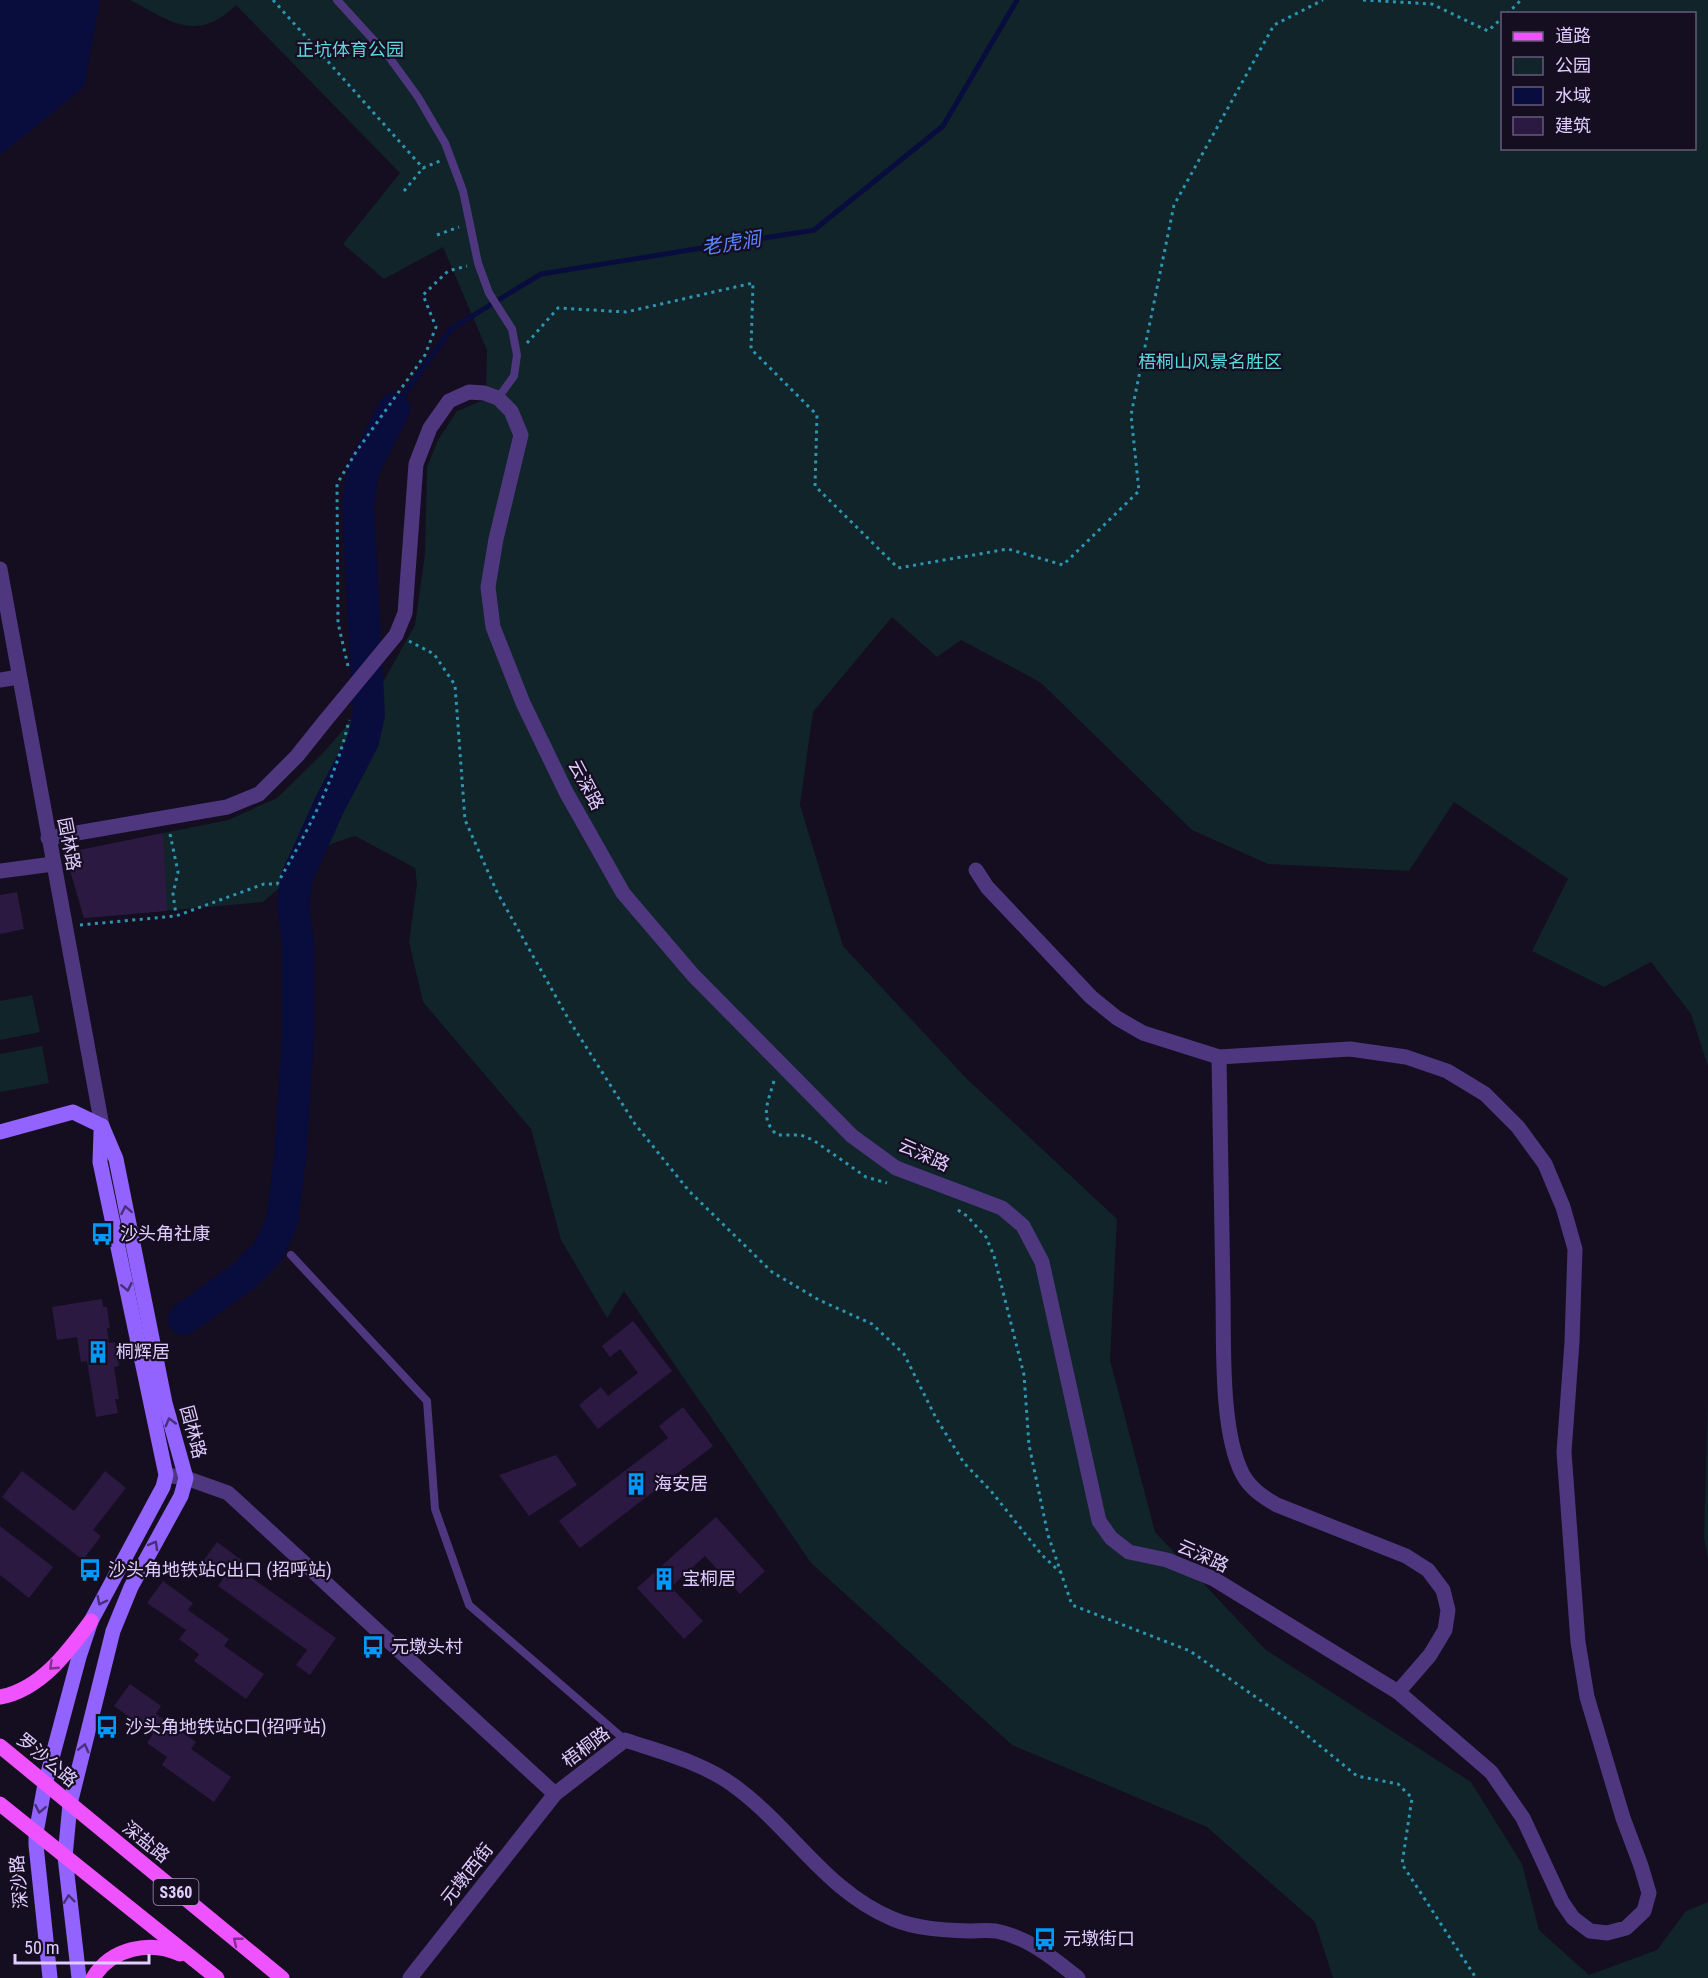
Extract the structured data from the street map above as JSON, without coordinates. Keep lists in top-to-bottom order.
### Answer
{
  "streets": {
    "main road": [
      "园林路",
      "罗沙公路",
      "深盐路",
      "深沙路",
      "S360"
    ],
    "street": ["云深路", "梧桐路", "元墩西街"]
  },
  "crossings": [
    ["园林路", "梧桐路"],
    ["园林路", "罗沙公路"],
    ["园林路", "深盐路"],
    ["梧桐路", "元墩西街"],
    ["罗沙公路", "深盐路"],
    ["罗沙公路", "深沙路"],
    ["深沙路", "S360"]
  ],
  "water": ["老虎涧"],
  "parks": ["正坑体育公园", "梧桐山风景名胜区"],
  "places": {
    "bus stop": [
      "沙头角社康",
      "沙头角地铁站C出口 (招呼站)",
      "元墩头村",
      "沙头角地铁站C口(招呼站)",
      "元墩街口"
    ],
    "building": ["桐辉居", "海安居", "宝桐居"]
  },
  "legend": [
    "道路",
    "公园",
    "水域",
    "建筑"
  ],
  "scale_bar": "50 m"
}
